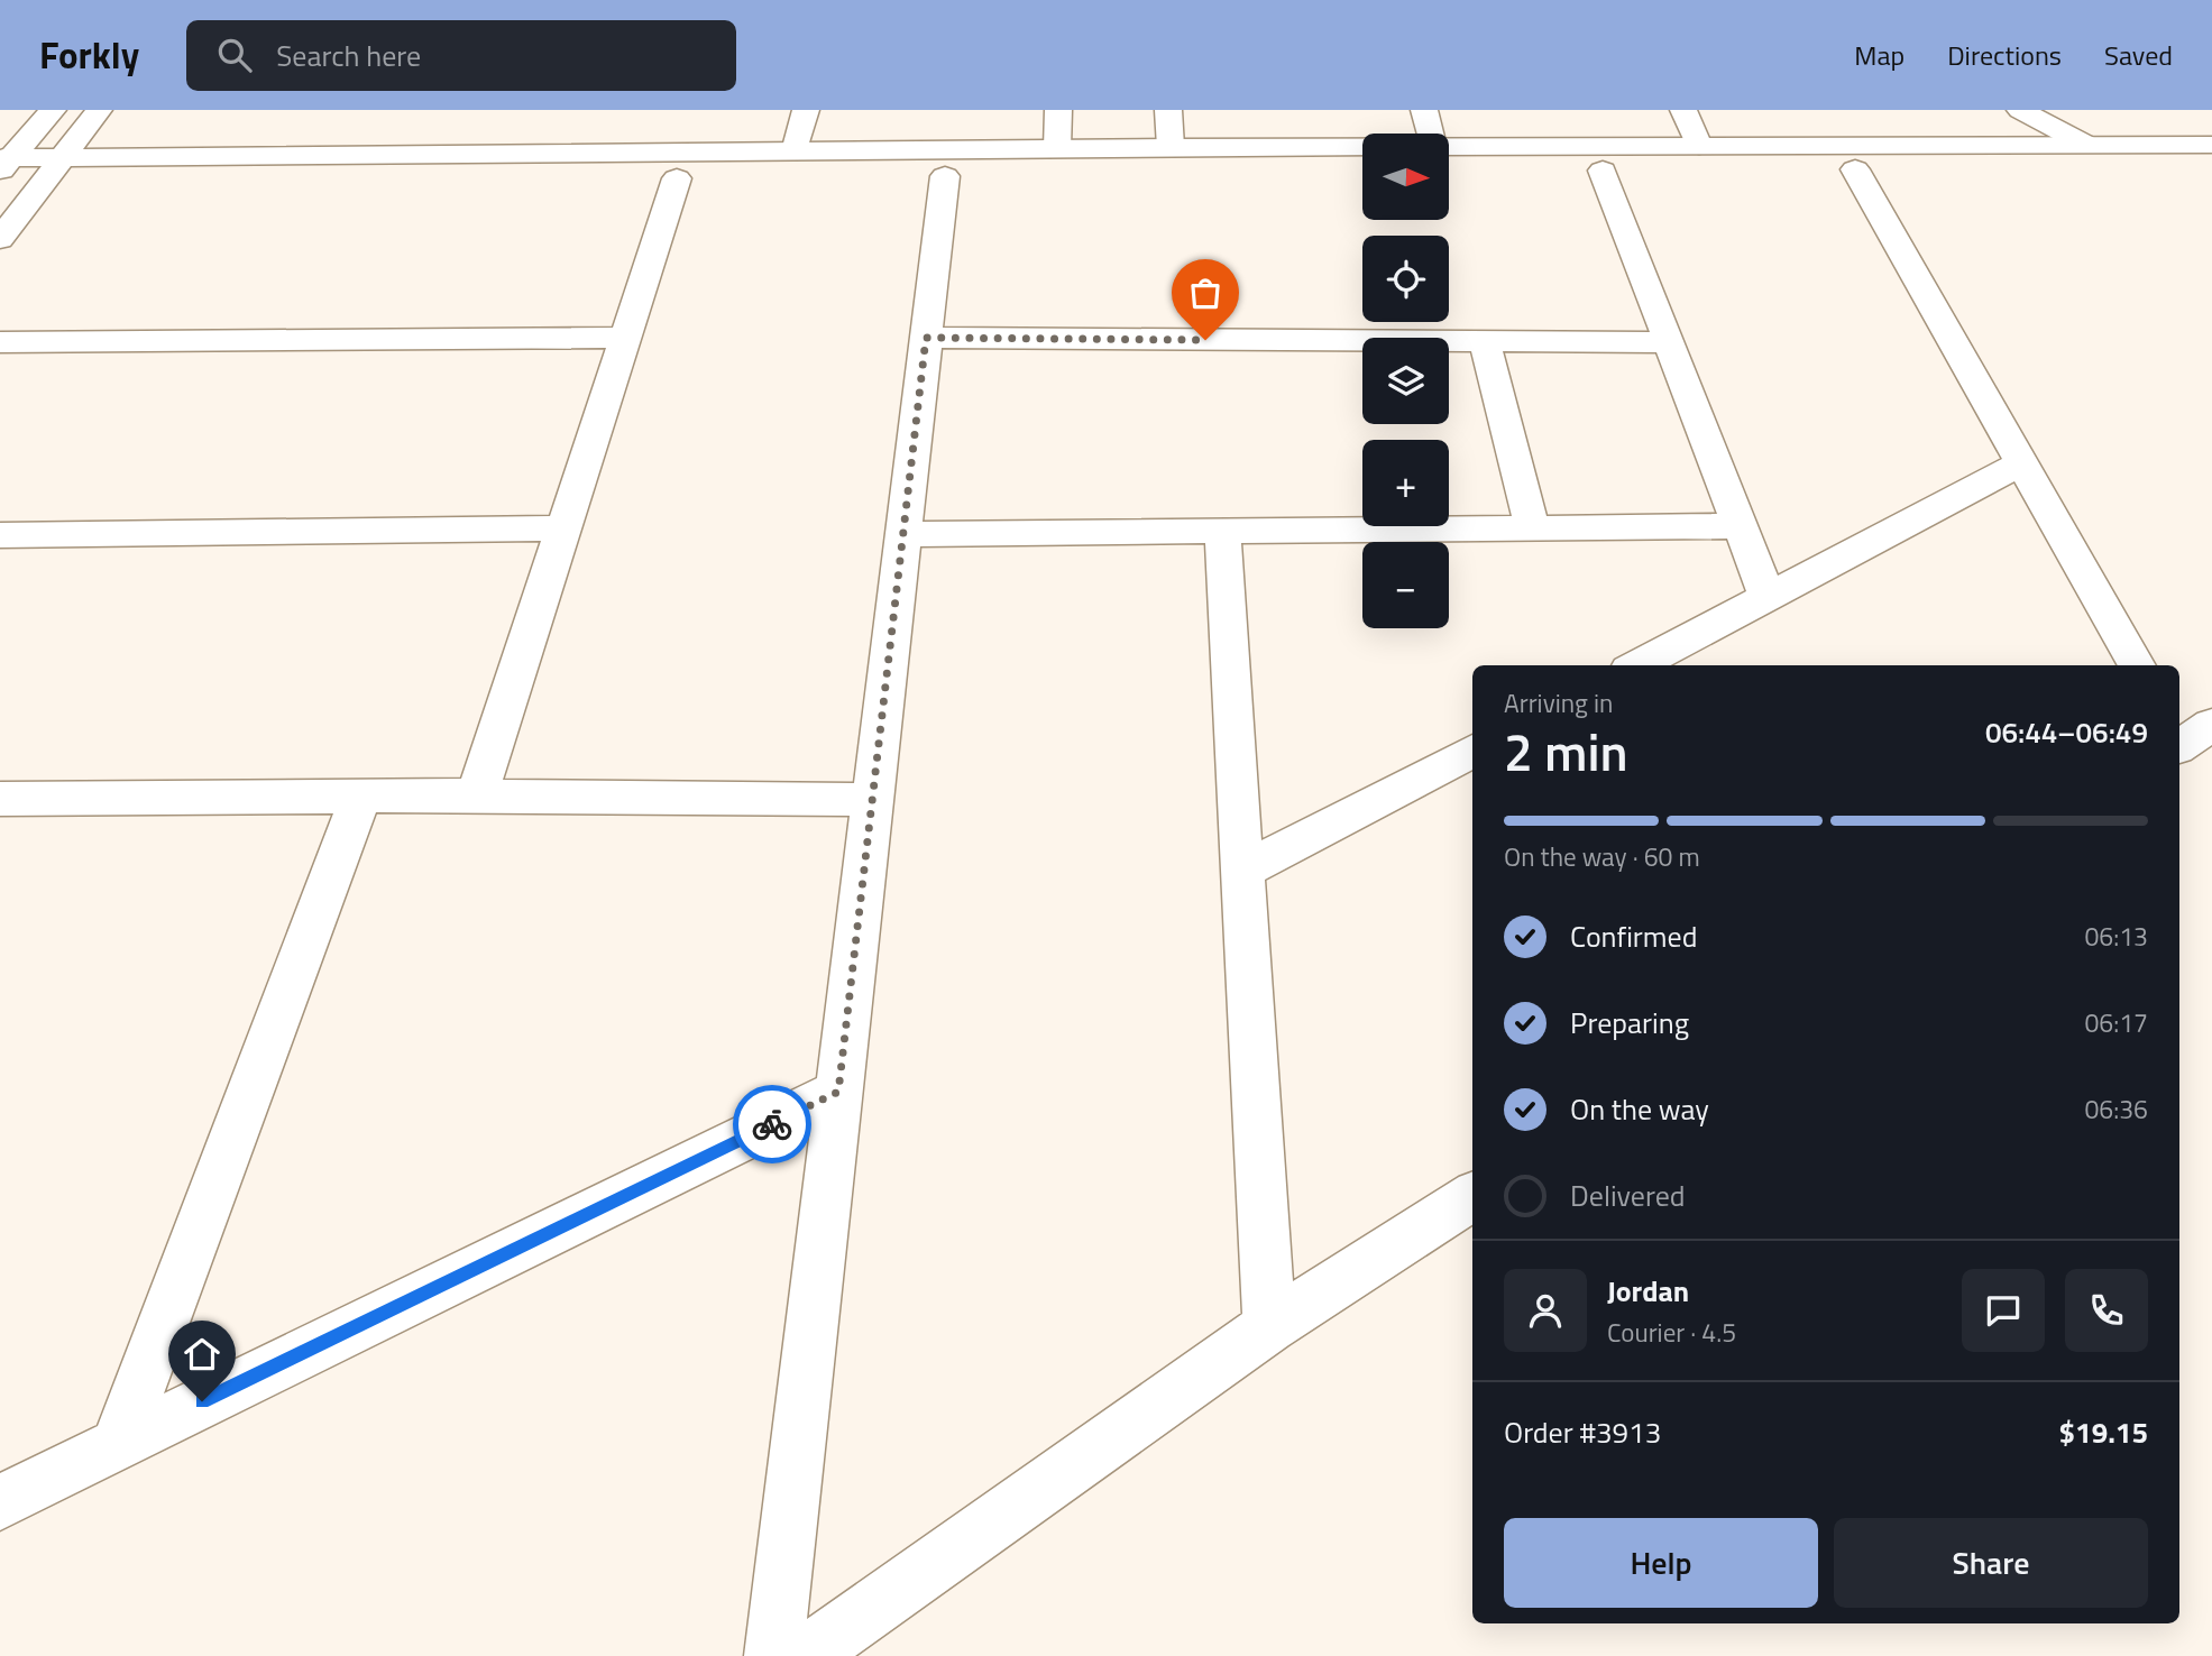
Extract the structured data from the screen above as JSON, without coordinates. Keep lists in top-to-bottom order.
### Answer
{
  "north": "right",
  "page": {
    "header": "Forkly",
    "search": "Search here",
    "nav": ["Map", "Directions", "Saved"],
    "map_buttons": ["+", "−"],
    "heading": ["2 min", "Arriving in", "06:44–06:49"],
    "panel": [
      "Jordan",
      "Courier · 4.5",
      "Order #3913",
      "$19.15"
    ],
    "bar": "On the way · 60 m",
    "list": [
      ["Confirmed", "06:13"],
      ["Preparing", "06:17"],
      ["On the way", "06:36"],
      "Delivered"
    ],
    "buttons": ["Help", "Share"]
  }
}
